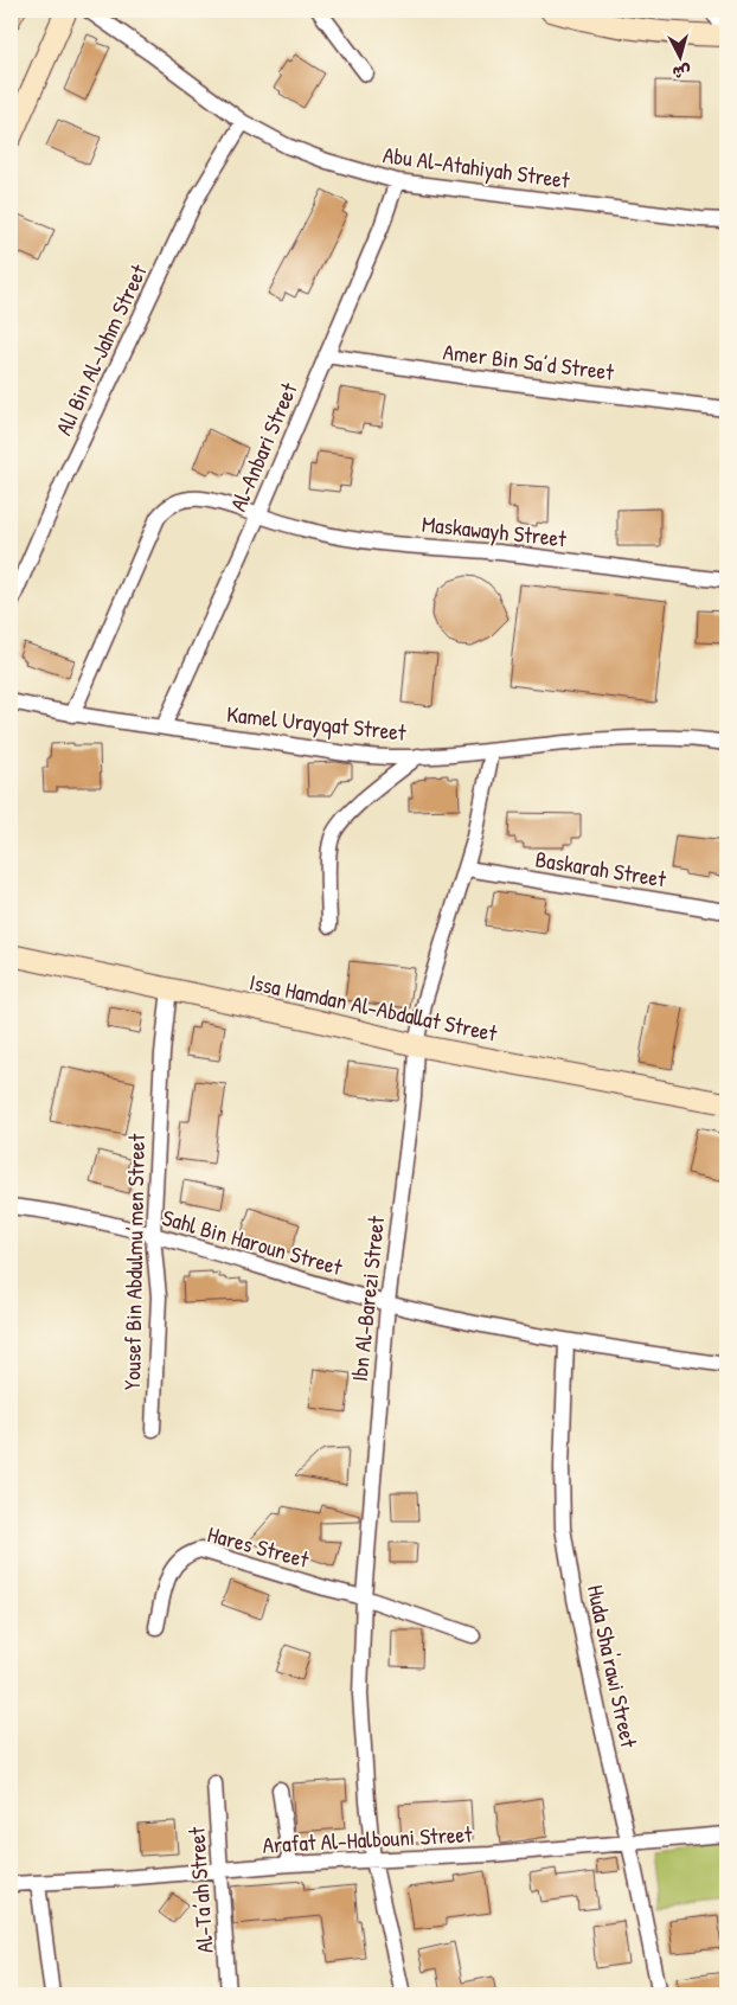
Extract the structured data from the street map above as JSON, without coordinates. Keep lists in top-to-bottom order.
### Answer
{
  "streets": {
    "street": [
      "Abu Al-Atahiyah Street",
      "AlI Bin Al-Jahm Street",
      "Amer Bin Sa’d Street",
      "Al-Anbari Street",
      "Maskawayh Street",
      "Kamel Urayqat Street",
      "Baskarah Street",
      "Issa Hamdan Al-Abdallat Street",
      "Sahl Bin Haroun Street",
      "Yousef Bin Abdulmu’men Street",
      "Ibn Al-Barezi Street",
      "Hares Street",
      "Huda Sha'rawi Street",
      "Arafat Al-Halbouni Street",
      "Al-Ta’ah Street"
    ]
  },
  "crossings": [
    ["Abu Al-Atahiyah Street", "AlI Bin Al-Jahm Street"],
    ["Abu Al-Atahiyah Street", "Al-Anbari Street"],
    ["Amer Bin Sa’d Street", "Al-Anbari Street"],
    ["Al-Anbari Street", "Maskawayh Street"],
    ["Al-Anbari Street", "Kamel Urayqat Street"],
    ["Maskawayh Street", "Kamel Urayqat Street"],
    ["Kamel Urayqat Street", "Ibn Al-Barezi Street"],
    ["Baskarah Street", "Ibn Al-Barezi Street"],
    ["Issa Hamdan Al-Abdallat Street", "Yousef Bin Abdulmu’men Street"],
    ["Issa Hamdan Al-Abdallat Street", "Ibn Al-Barezi Street"],
    ["Sahl Bin Haroun Street", "Yousef Bin Abdulmu’men Street"],
    ["Sahl Bin Haroun Street", "Ibn Al-Barezi Street"],
    ["Sahl Bin Haroun Street", "Huda Sha'rawi Street"],
    ["Ibn Al-Barezi Street", "Hares Street"],
    ["Ibn Al-Barezi Street", "Arafat Al-Halbouni Street"],
    ["Huda Sha'rawi Street", "Arafat Al-Halbouni Street"],
    ["Arafat Al-Halbouni Street", "Al-Ta’ah Street"]
  ],
  "north": "bottom"
}
